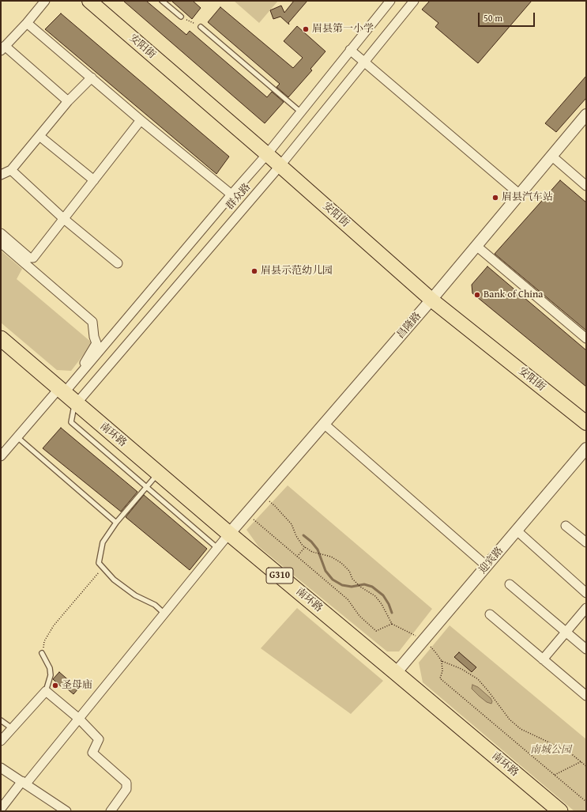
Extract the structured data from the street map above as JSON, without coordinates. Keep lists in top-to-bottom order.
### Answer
{
  "streets": {
    "highway": ["南环路", "G310"],
    "main road": ["安阳街"],
    "street": ["群众路", "昌隆路", "迎宾路"]
  },
  "crossings": [
    ["安阳街", "群众路"],
    ["安阳街", "昌隆路"],
    ["群众路", "南环路"],
    ["昌隆路", "南环路"],
    ["南环路", "迎宾路"]
  ],
  "parks": ["南城公园"],
  "places": [
    "眉县第一小学",
    "眉县汽车站",
    "眉县示范幼儿园",
    "Bank of China",
    "圣母庙"
  ],
  "scale_bar": "50 m"
}
